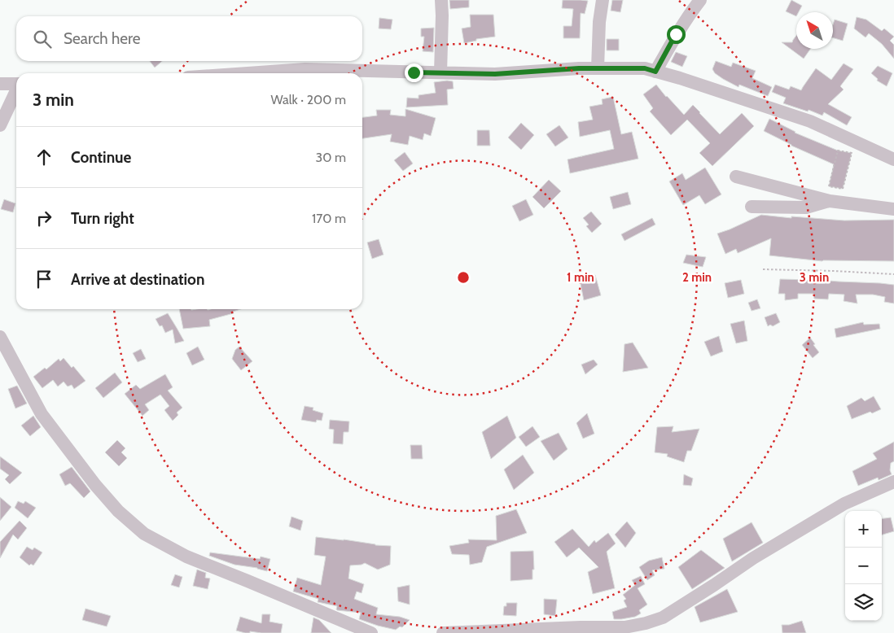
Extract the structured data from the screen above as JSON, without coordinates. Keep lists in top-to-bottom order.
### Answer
{
  "north": "top left",
  "page": {
    "search": "Search here",
    "heading": ["3 min", "Walk · 200 m"],
    "list": [
      ["Continue", "30 m"],
      ["Turn right", "170 m"],
      "Arrive at destination"
    ],
    "map_buttons": ["+", "−"]
  },
  "rings": ["1 min", "2 min", "3 min"]
}
